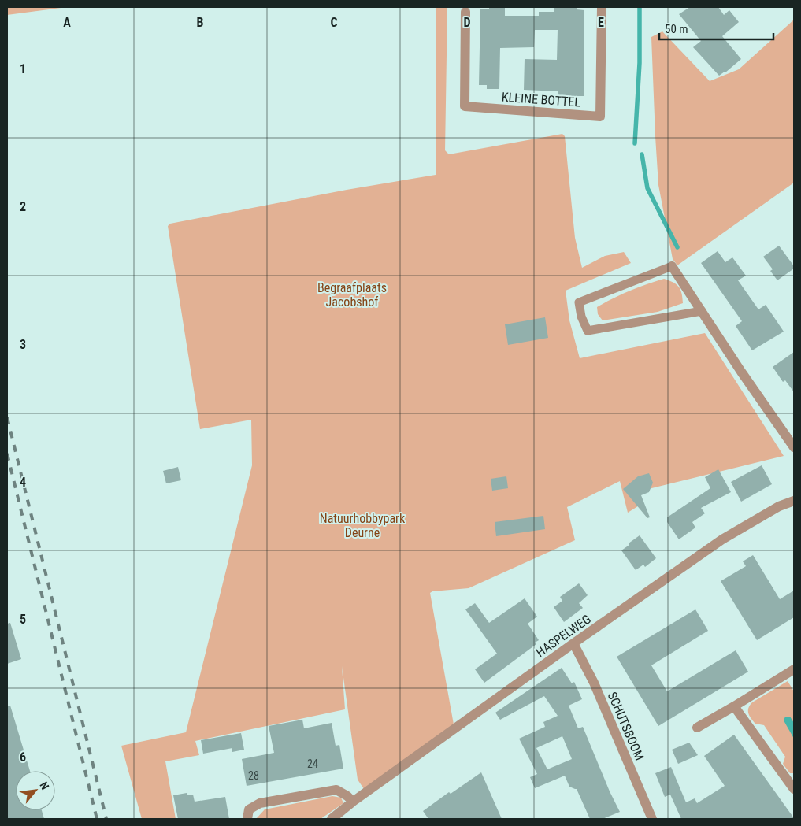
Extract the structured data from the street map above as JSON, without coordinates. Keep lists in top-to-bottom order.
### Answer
{
  "streets": {
    "street": ["KLEINE BOTTEL", "HASPELWEG", "SCHUTSBOOM"]
  },
  "crossings": [
    ["HASPELWEG", "SCHUTSBOOM"]
  ],
  "parks": ["Begraafplaats Jacobshof", "Natuurhobbypark Deurne"],
  "house_numbers": ["24", "28"],
  "scale_bar": "50 m",
  "north": "top right",
  "grid": {
    "columns": [
      "A",
      "B",
      "C",
      "D",
      "E"
    ],
    "rows": [
      "1",
      "2",
      "3",
      "4",
      "5",
      "6"
    ]
  }
}
